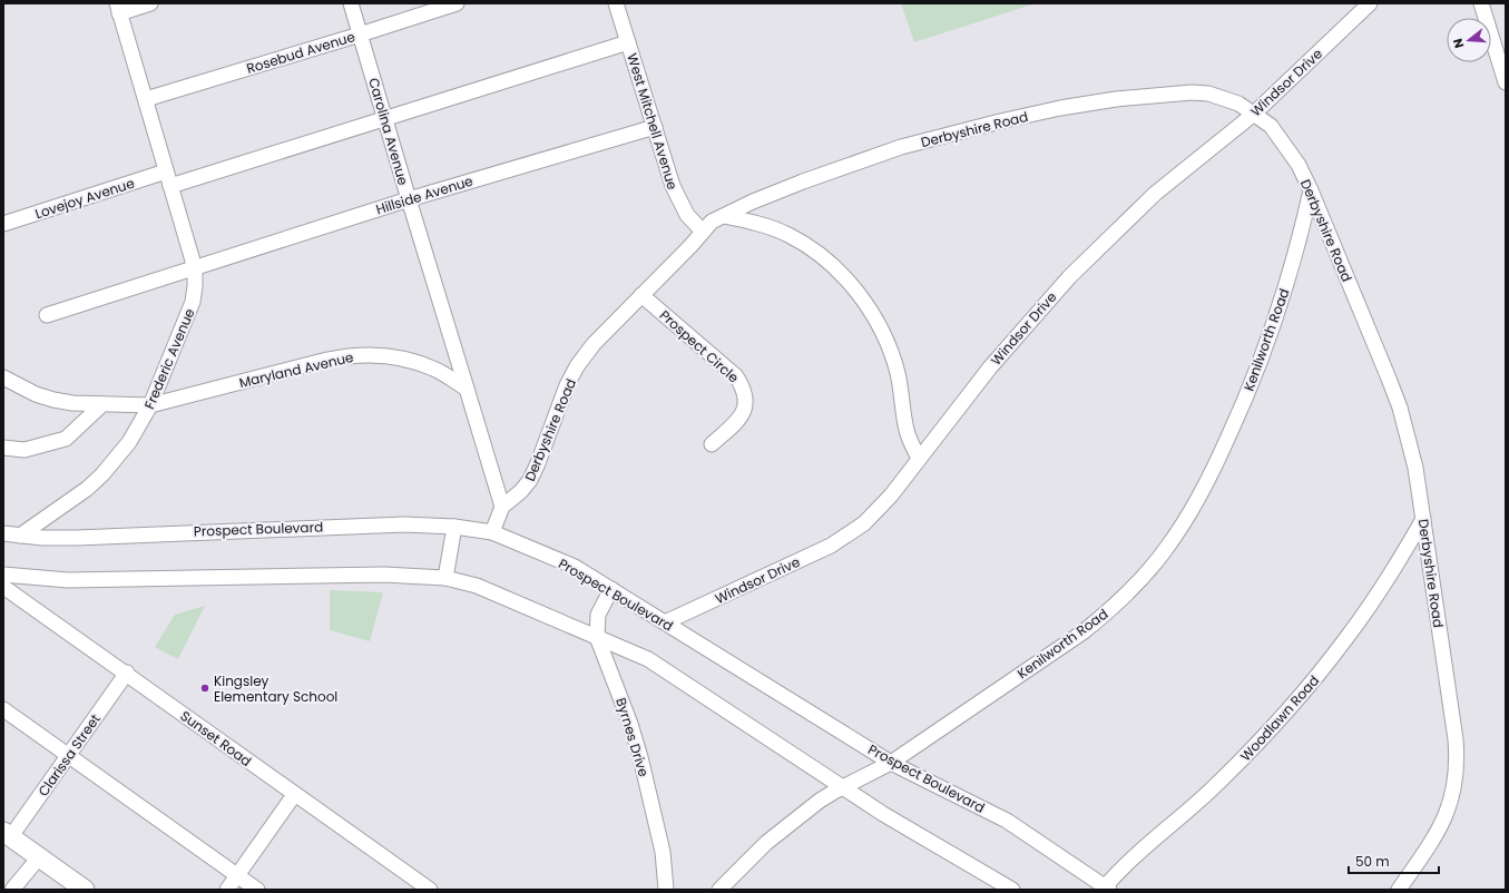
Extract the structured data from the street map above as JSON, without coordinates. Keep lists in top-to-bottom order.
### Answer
{
  "streets": {
    "street": [
      "Rosebud Avenue",
      "Windsor Drive",
      "West Mitchell Avenue",
      "Derbyshire Road",
      "Carolina Avenue",
      "Hillside Avenue",
      "Lovejoy Avenue",
      "Kenilworth Road",
      "Prospect Circle",
      "Frederic Avenue",
      "Maryland Avenue",
      "Prospect Boulevard",
      "Woodlawn Road",
      "Byrnes Drive",
      "Sunset Road",
      "Clarissa Street"
    ]
  },
  "crossings": [
    ["Rosebud Avenue", "Carolina Avenue"],
    ["Rosebud Avenue", "Frederic Avenue"],
    ["Windsor Drive", "Derbyshire Road"],
    ["Windsor Drive", "Prospect Boulevard"],
    ["West Mitchell Avenue", "Derbyshire Road"],
    ["West Mitchell Avenue", "Hillside Avenue"],
    ["Derbyshire Road", "Kenilworth Road"],
    ["Derbyshire Road", "Prospect Circle"],
    ["Derbyshire Road", "Prospect Boulevard"],
    ["Derbyshire Road", "Woodlawn Road"],
    ["Carolina Avenue", "Hillside Avenue"],
    ["Carolina Avenue", "Maryland Avenue"],
    ["Hillside Avenue", "Frederic Avenue"],
    ["Lovejoy Avenue", "Frederic Avenue"],
    ["Kenilworth Road", "Prospect Boulevard"],
    ["Frederic Avenue", "Maryland Avenue"],
    ["Frederic Avenue", "Prospect Boulevard"],
    ["Prospect Boulevard", "Woodlawn Road"],
    ["Prospect Boulevard", "Byrnes Drive"],
    ["Sunset Road", "Clarissa Street"]
  ],
  "places": ["Kingsley Elementary School"],
  "scale_bar": "50 m",
  "north": "left"
}
